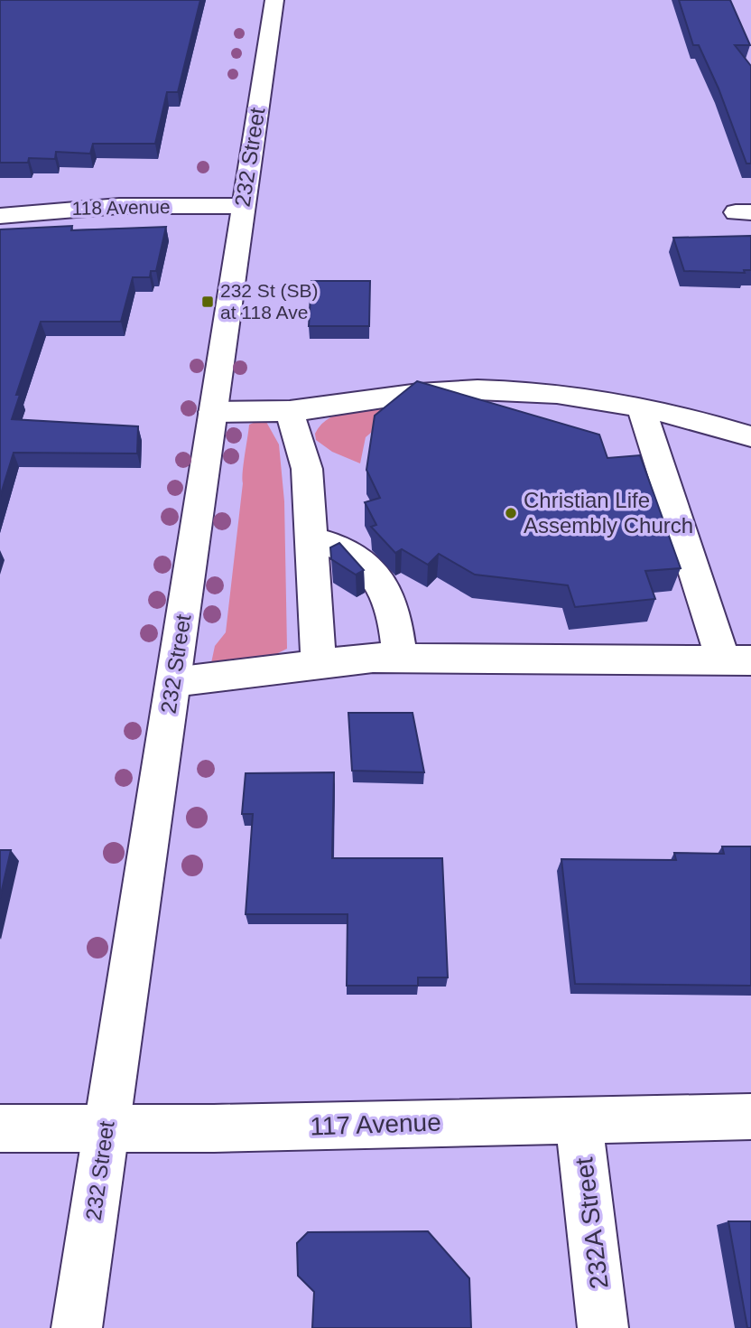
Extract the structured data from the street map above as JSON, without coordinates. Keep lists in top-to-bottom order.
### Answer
{
  "streets": {
    "main road": [
      "232 Street",
      "118 Avenue",
      "117 Avenue",
      "232A Street"
    ]
  },
  "crossings": [
    ["232 Street", "118 Avenue"],
    ["232 Street", "117 Avenue"],
    ["117 Avenue", "232A Street"]
  ],
  "places": {
    "transit": ["232 St (SB) at 118 Ave"],
    "other": ["Christian Life Assembly Church"]
  }
}
